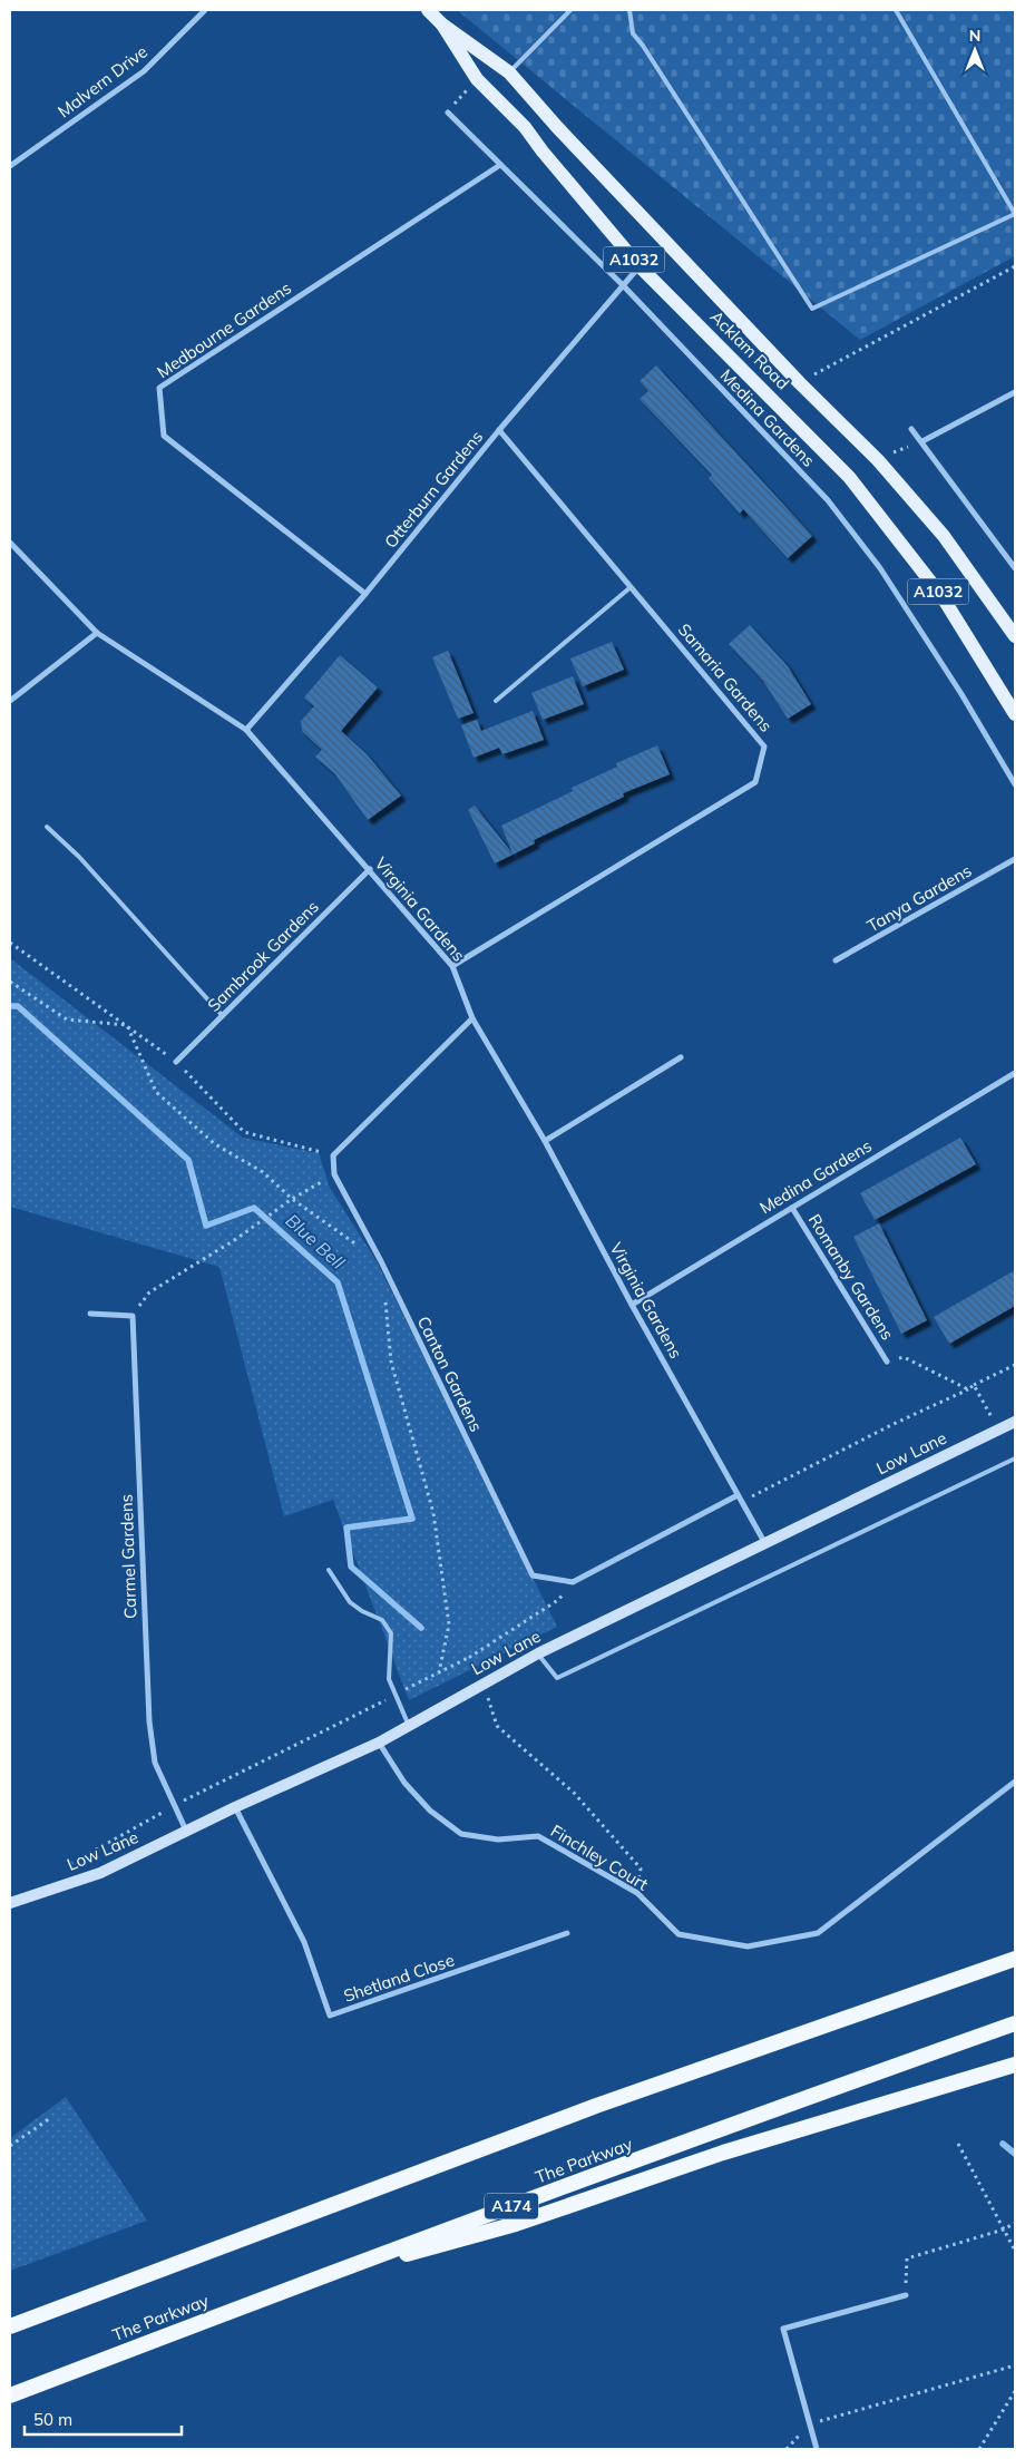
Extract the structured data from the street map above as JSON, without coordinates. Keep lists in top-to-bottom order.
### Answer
{
  "streets": {
    "highway": ["The Parkway", "A174"],
    "main road": ["A1032", "Acklam Road", "Low Lane"],
    "street": [
      "Malvern Drive",
      "Medbourne Gardens",
      "Medina Gardens",
      "Otterburn Gardens",
      "Samaria Gardens",
      "Tanya Gardens",
      "Virginia Gardens",
      "Sambrook Gardens",
      "Romanby Gardens",
      "Canton Gardens",
      "Carmel Gardens",
      "Finchley Court",
      "Shetland Close"
    ]
  },
  "crossings": [
    ["Medbourne Gardens", "Medina Gardens"],
    ["Medbourne Gardens", "Otterburn Gardens"],
    ["Acklam Road", "Otterburn Gardens"],
    ["Medina Gardens", "Otterburn Gardens"],
    ["Medina Gardens", "Virginia Gardens"],
    ["Medina Gardens", "Romanby Gardens"],
    ["Otterburn Gardens", "Samaria Gardens"],
    ["Otterburn Gardens", "Virginia Gardens"],
    ["Samaria Gardens", "Virginia Gardens"],
    ["Virginia Gardens", "Sambrook Gardens"],
    ["Virginia Gardens", "Low Lane"],
    ["Low Lane", "Carmel Gardens"],
    ["Low Lane", "Finchley Court"],
    ["Low Lane", "Shetland Close"],
    ["The Parkway", "A174"]
  ],
  "water": ["Blue Bell"],
  "scale_bar": "50 m",
  "north": "top"
}
